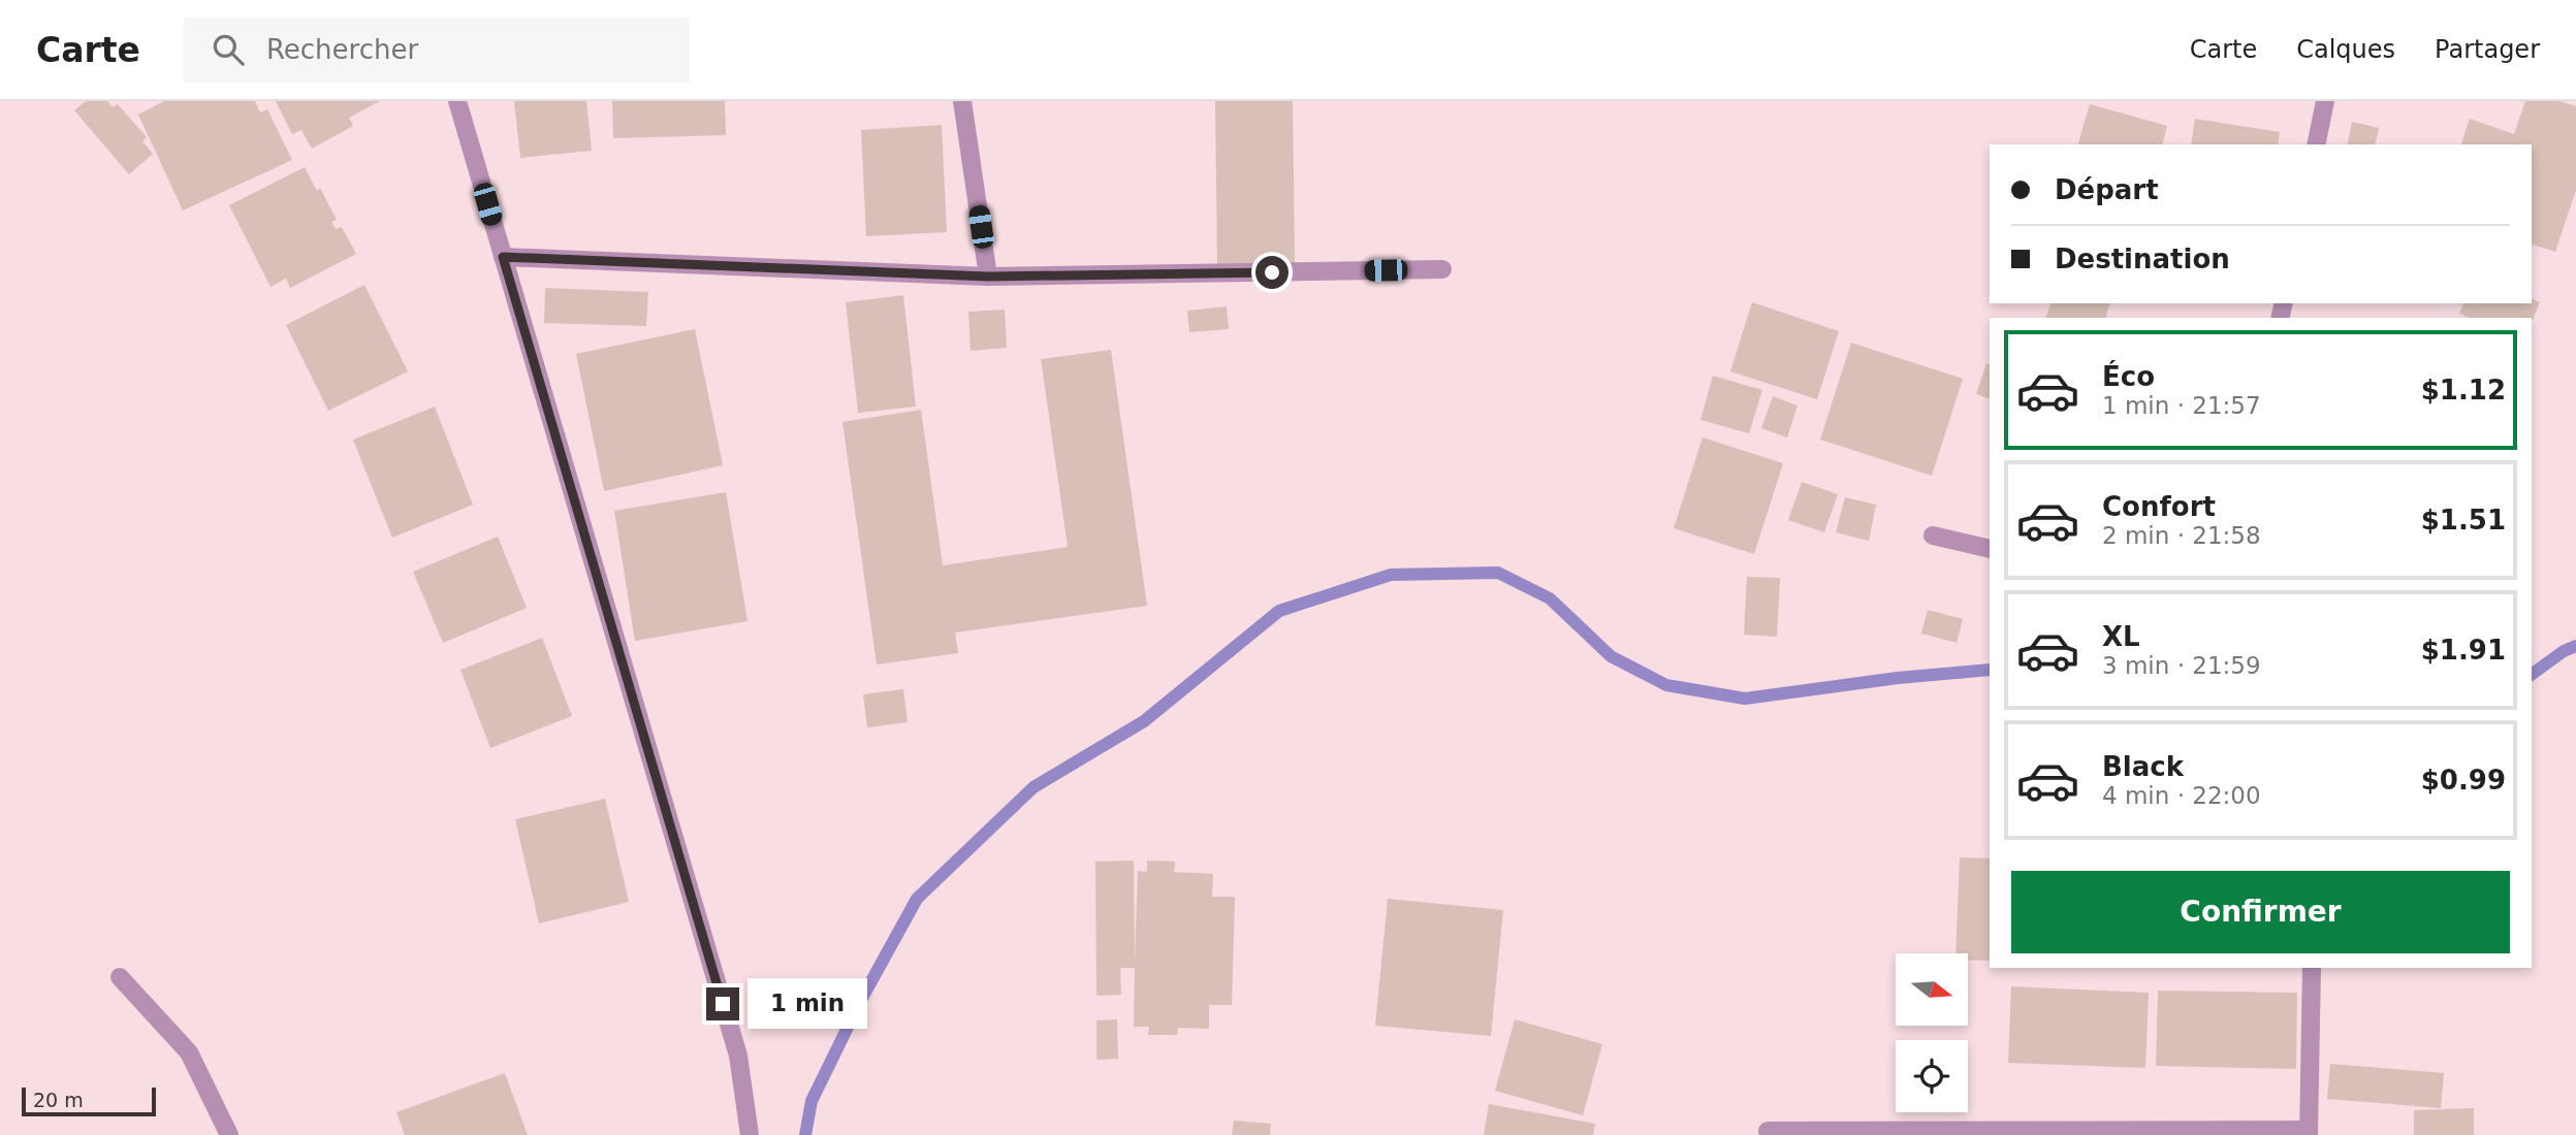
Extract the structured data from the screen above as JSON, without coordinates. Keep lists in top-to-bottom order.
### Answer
{
  "scale_bar": "20 m",
  "north": "right",
  "page": {
    "header": "Carte",
    "search": "Rechercher",
    "nav": ["Carte", "Calques", "Partager"],
    "banner": ["Départ", "Destination"],
    "list": [
      {
        "name": "Éco",
        "note": "1 min · 21:57",
        "value": "$1.12"
      },
      {
        "name": "Confort",
        "note": "2 min · 21:58",
        "value": "$1.51"
      },
      {
        "name": "XL",
        "note": "3 min · 21:59",
        "value": "$1.91"
      },
      {
        "name": "Black",
        "note": "4 min · 22:00",
        "value": "$0.99"
      }
    ],
    "buttons": "Confirmer",
    "bubble": "1 min",
    "scale": "20 m"
  }
}
